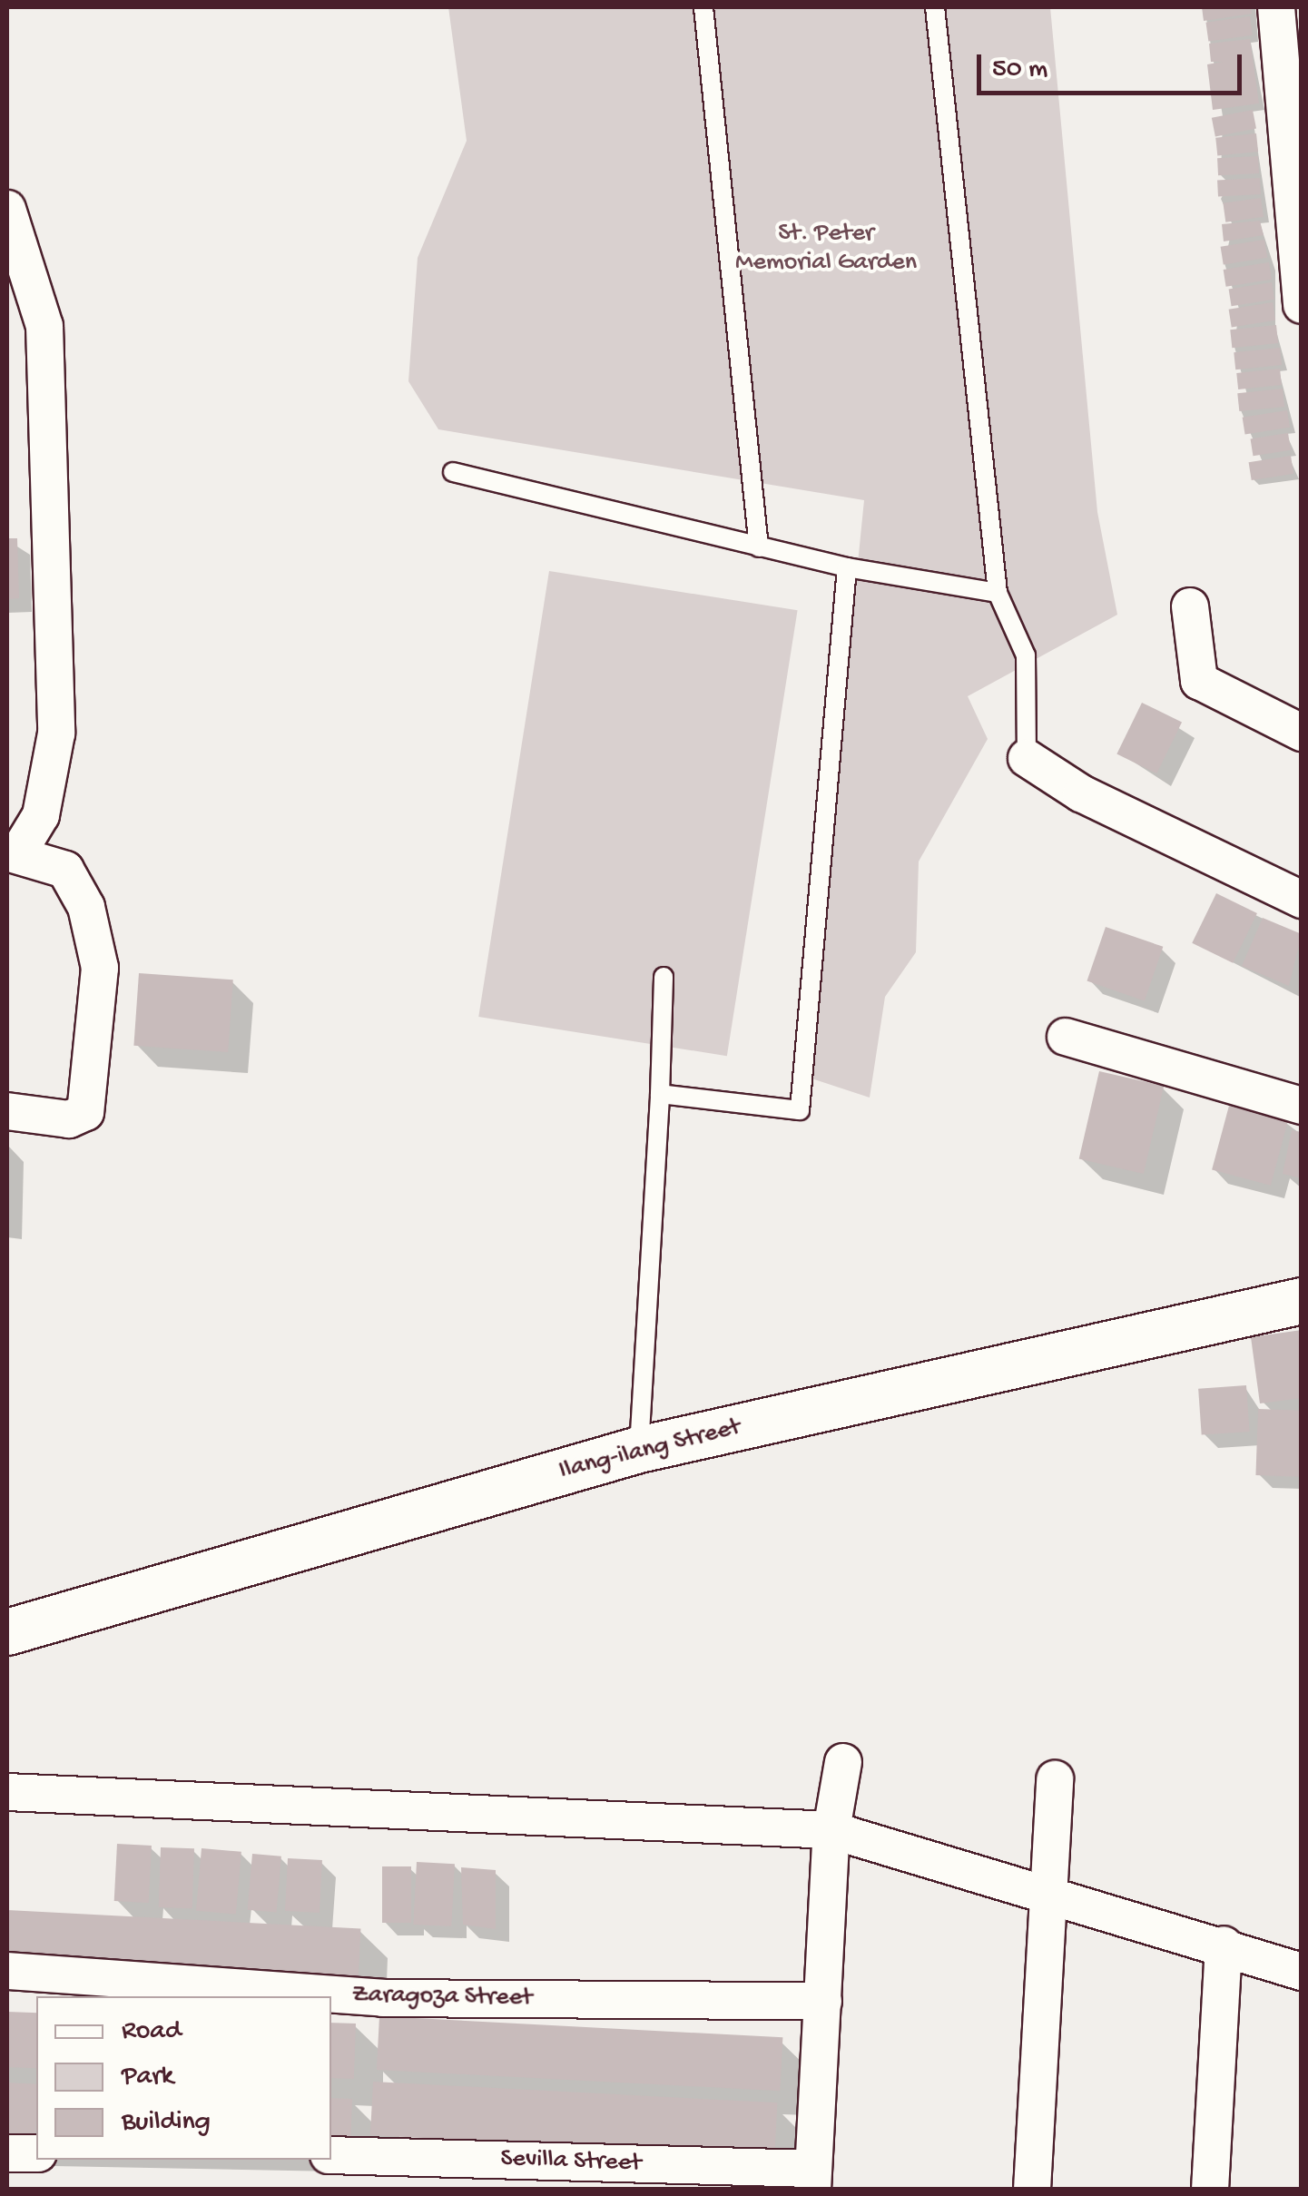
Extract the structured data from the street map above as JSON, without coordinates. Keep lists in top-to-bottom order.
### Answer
{
  "streets": {
    "street": ["Ilang-ilang Street", "Zaragoza Street", "Sevilla Street"]
  },
  "parks": ["St. Peter Memorial Garden"],
  "legend": ["Road", "Park", "Building"],
  "scale_bar": "50 m"
}
